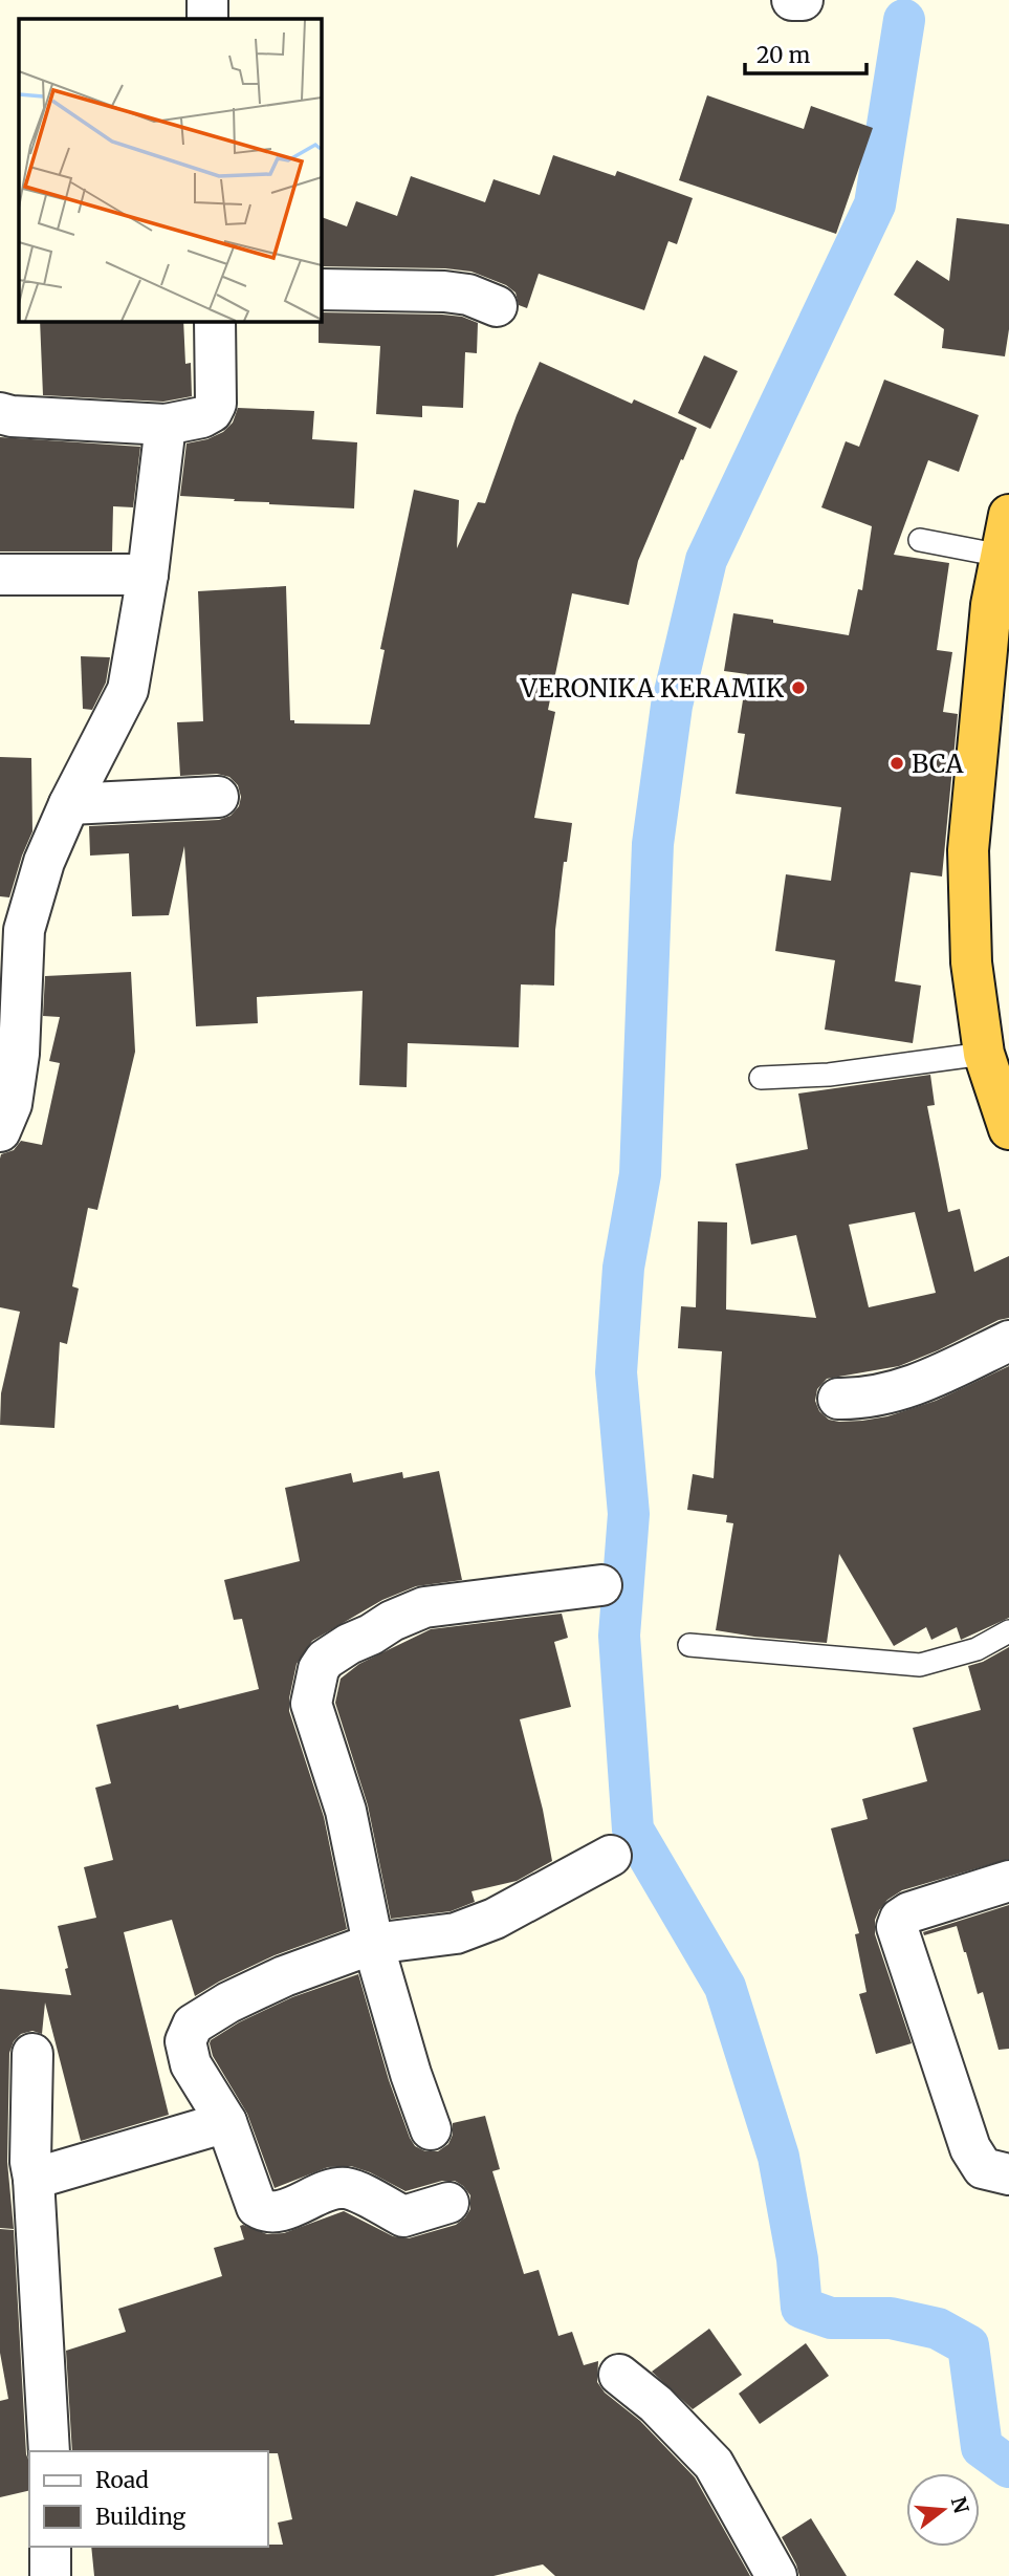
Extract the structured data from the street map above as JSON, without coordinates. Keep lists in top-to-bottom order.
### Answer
{
  "places": ["VERONIKA KERAMIK", "BCA"],
  "legend": ["Road", "Building"],
  "scale_bar": "20 m",
  "north": "right"
}
